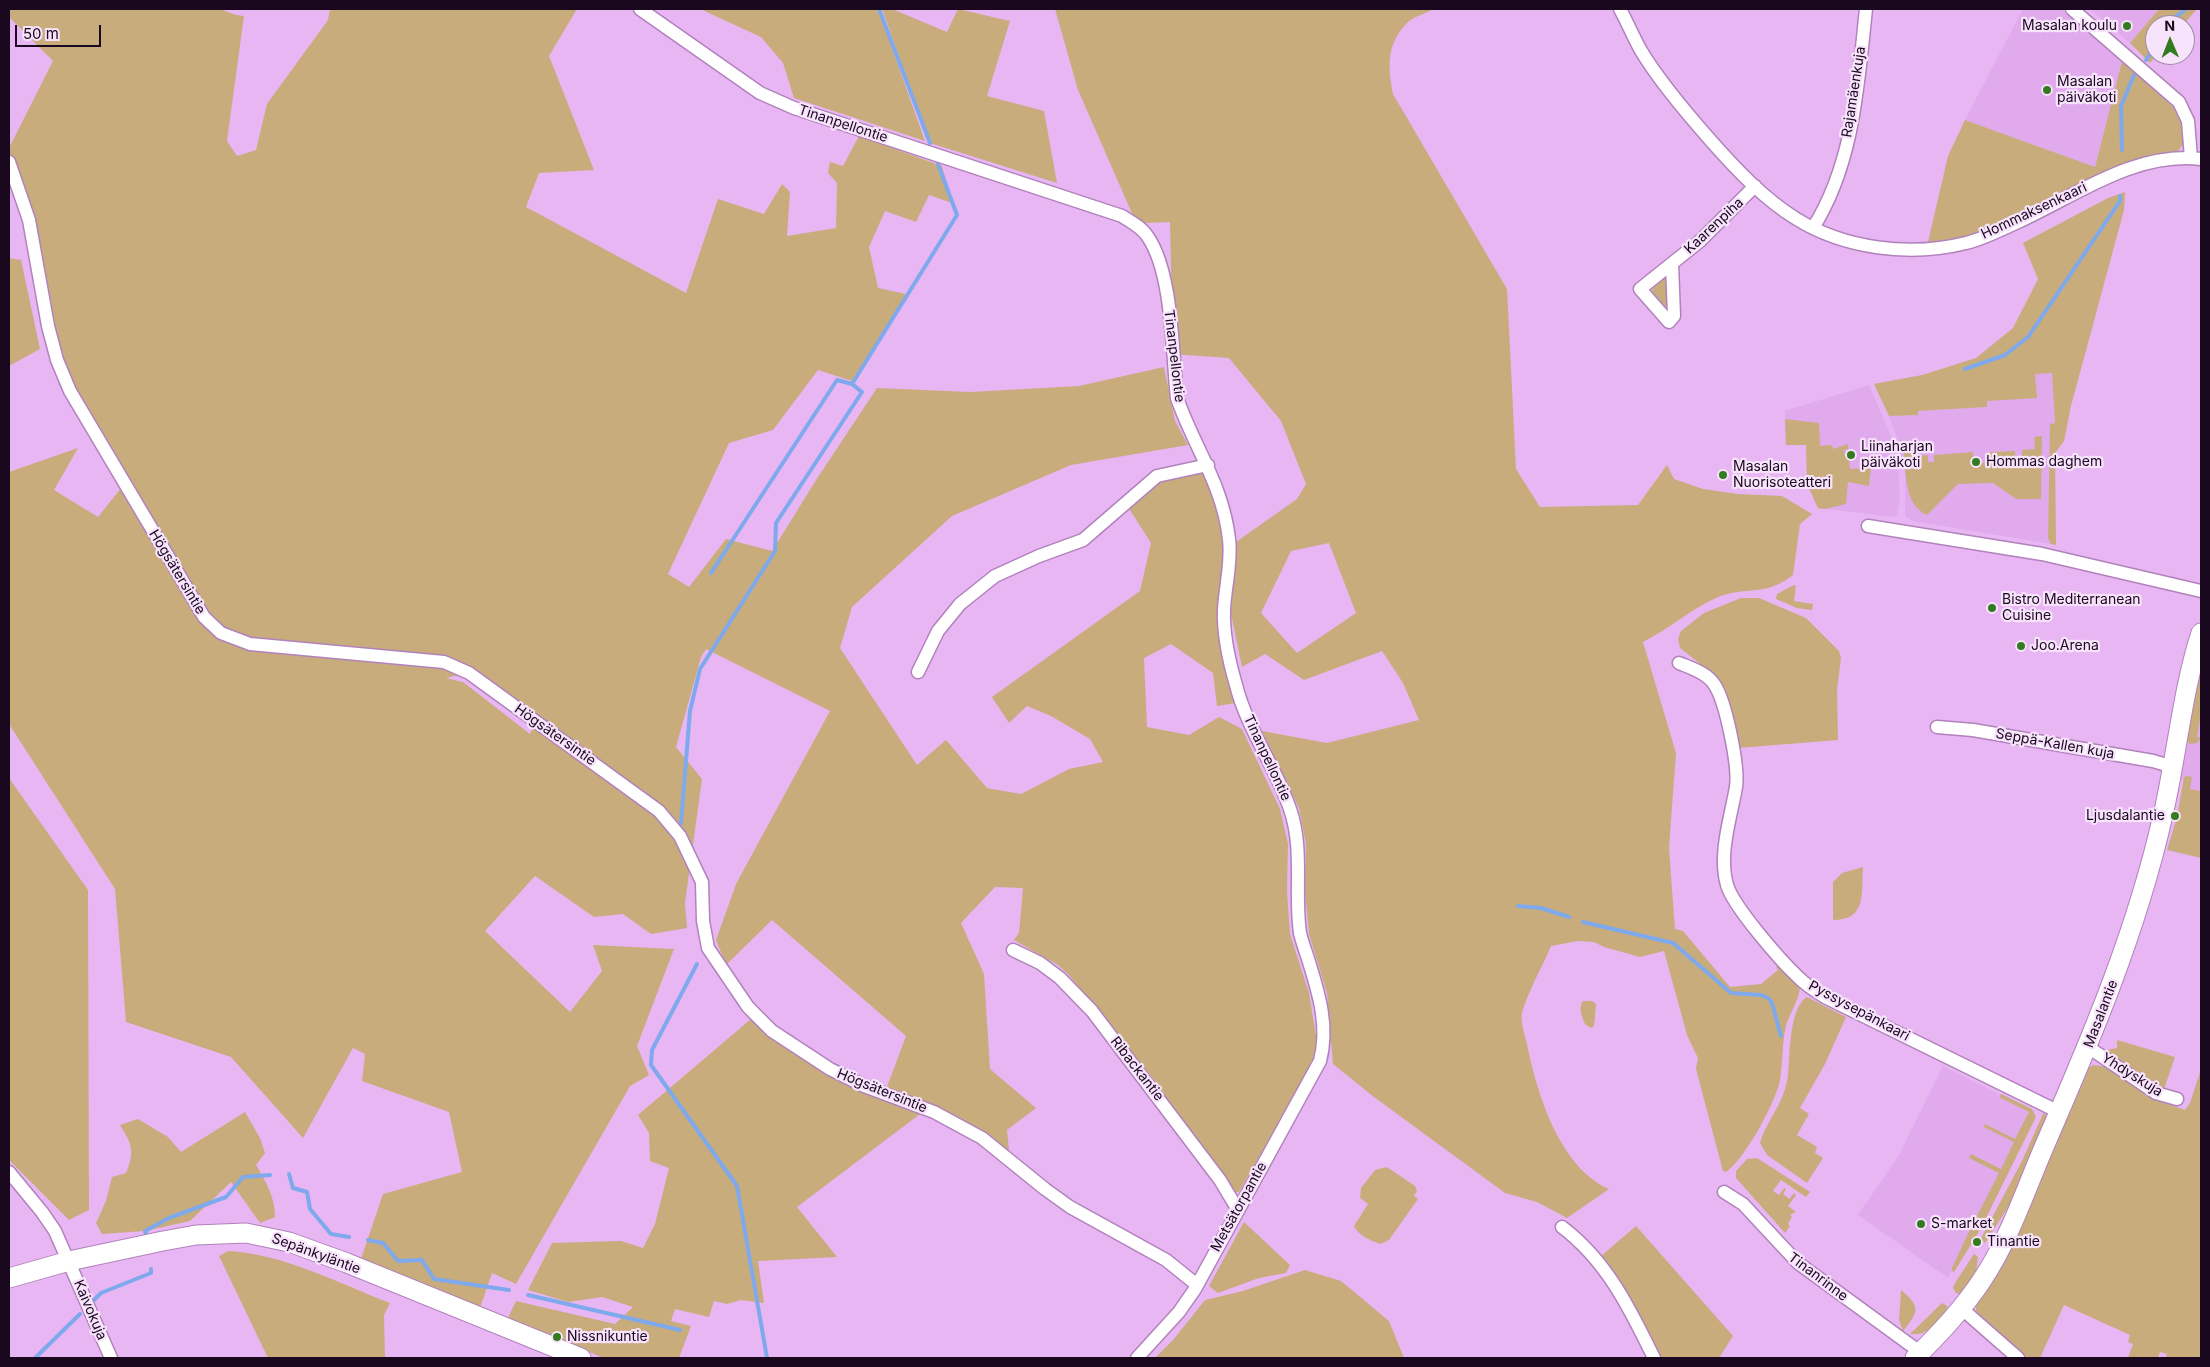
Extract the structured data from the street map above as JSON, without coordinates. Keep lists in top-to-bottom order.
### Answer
{
  "streets": {
    "street": [
      "Rajamäenkuja",
      "Tinanpellontie",
      "Hommaksenkaari",
      "Kaarenpiha",
      "Högsätersintie",
      "Seppä-Kallen kuja",
      "Pyssysepänkaari",
      "Masalantie",
      "Ribackantie",
      "Yhdyskuja",
      "Metsätorpantie",
      "Sepänkyläntie",
      "Tinanrinne",
      "Kaivokuja"
    ]
  },
  "crossings": [
    ["Rajamäenkuja", "Hommaksenkaari"],
    ["Tinanpellontie", "Metsätorpantie"],
    ["Hommaksenkaari", "Kaarenpiha"],
    ["Högsätersintie", "Metsätorpantie"],
    ["Seppä-Kallen kuja", "Masalantie"],
    ["Pyssysepänkaari", "Masalantie"],
    ["Masalantie", "Yhdyskuja"],
    ["Masalantie", "Tinanrinne"],
    ["Ribackantie", "Metsätorpantie"],
    ["Sepänkyläntie", "Kaivokuja"]
  ],
  "places": [
    "Masalan koulu",
    "Masalan päiväkoti",
    "Liinaharjan päiväkoti",
    "Hommas daghem",
    "Masalan Nuorisoteatteri",
    "Bistro Mediterranean Cuisine",
    "Joo.Arena",
    "Ljusdalantie",
    "S-market",
    "Tinantie",
    "Nissnikuntie"
  ],
  "scale_bar": "50 m",
  "north": "top"
}
